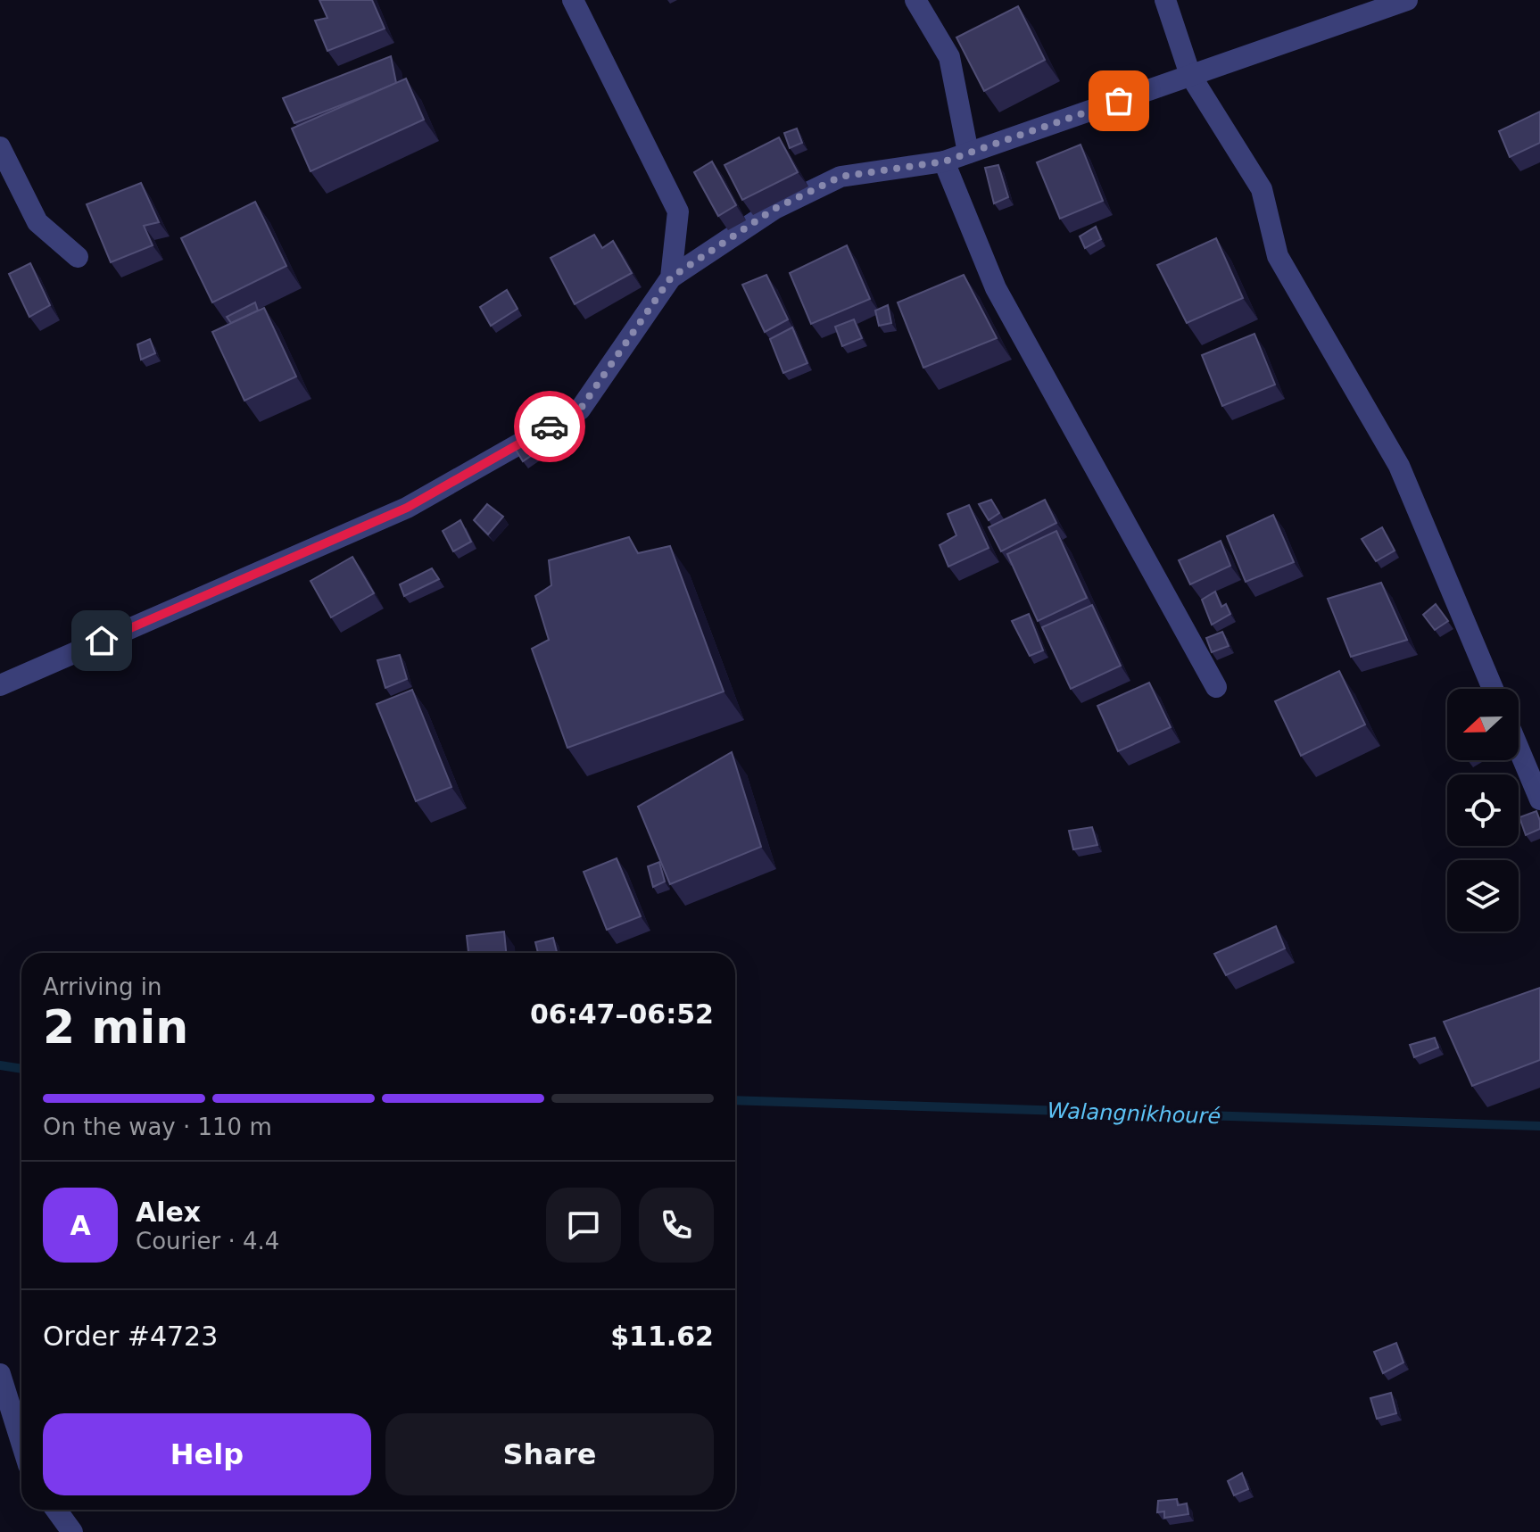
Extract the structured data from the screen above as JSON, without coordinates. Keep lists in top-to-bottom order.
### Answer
{
  "water": ["Walangnikhouré"],
  "north": "left",
  "page": {
    "heading": ["2 min", "Arriving in", "06:47–06:52"],
    "panel": [
      "Alex",
      "Courier · 4.4",
      "Order #4723",
      "$11.62"
    ],
    "bar": "On the way · 110 m",
    "round": "A",
    "buttons": ["Help", "Share"]
  }
}
